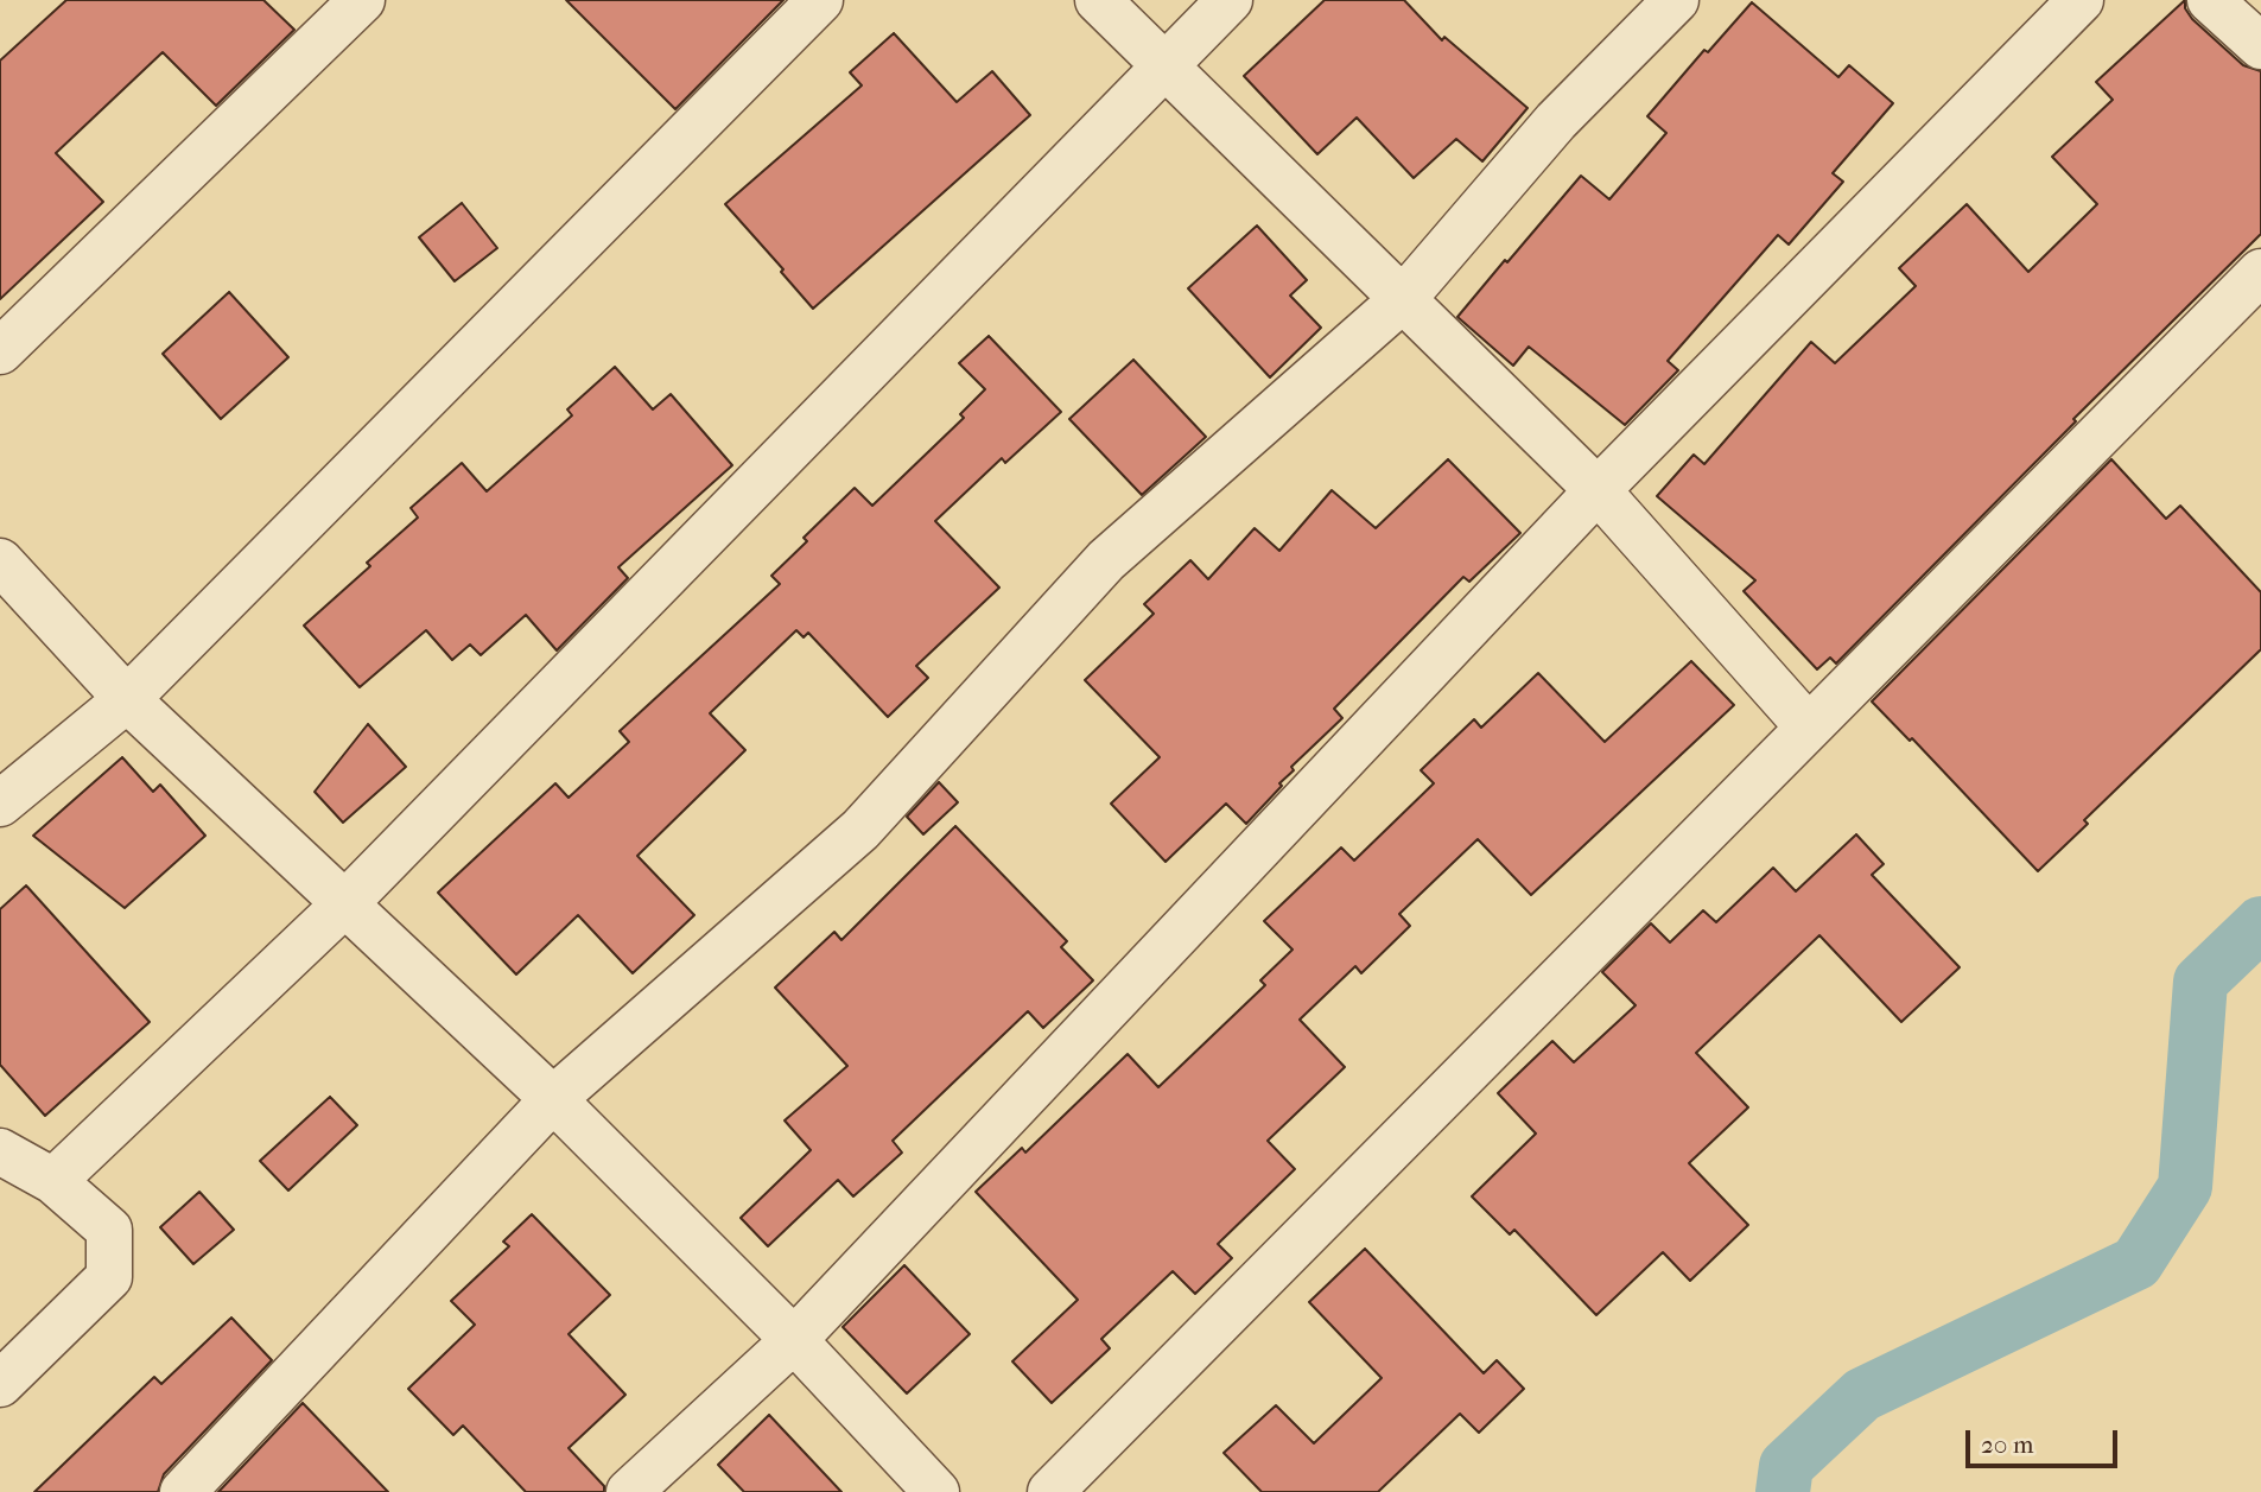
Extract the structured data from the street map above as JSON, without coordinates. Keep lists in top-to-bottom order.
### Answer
{
  "scale_bar": "20 m"
}
